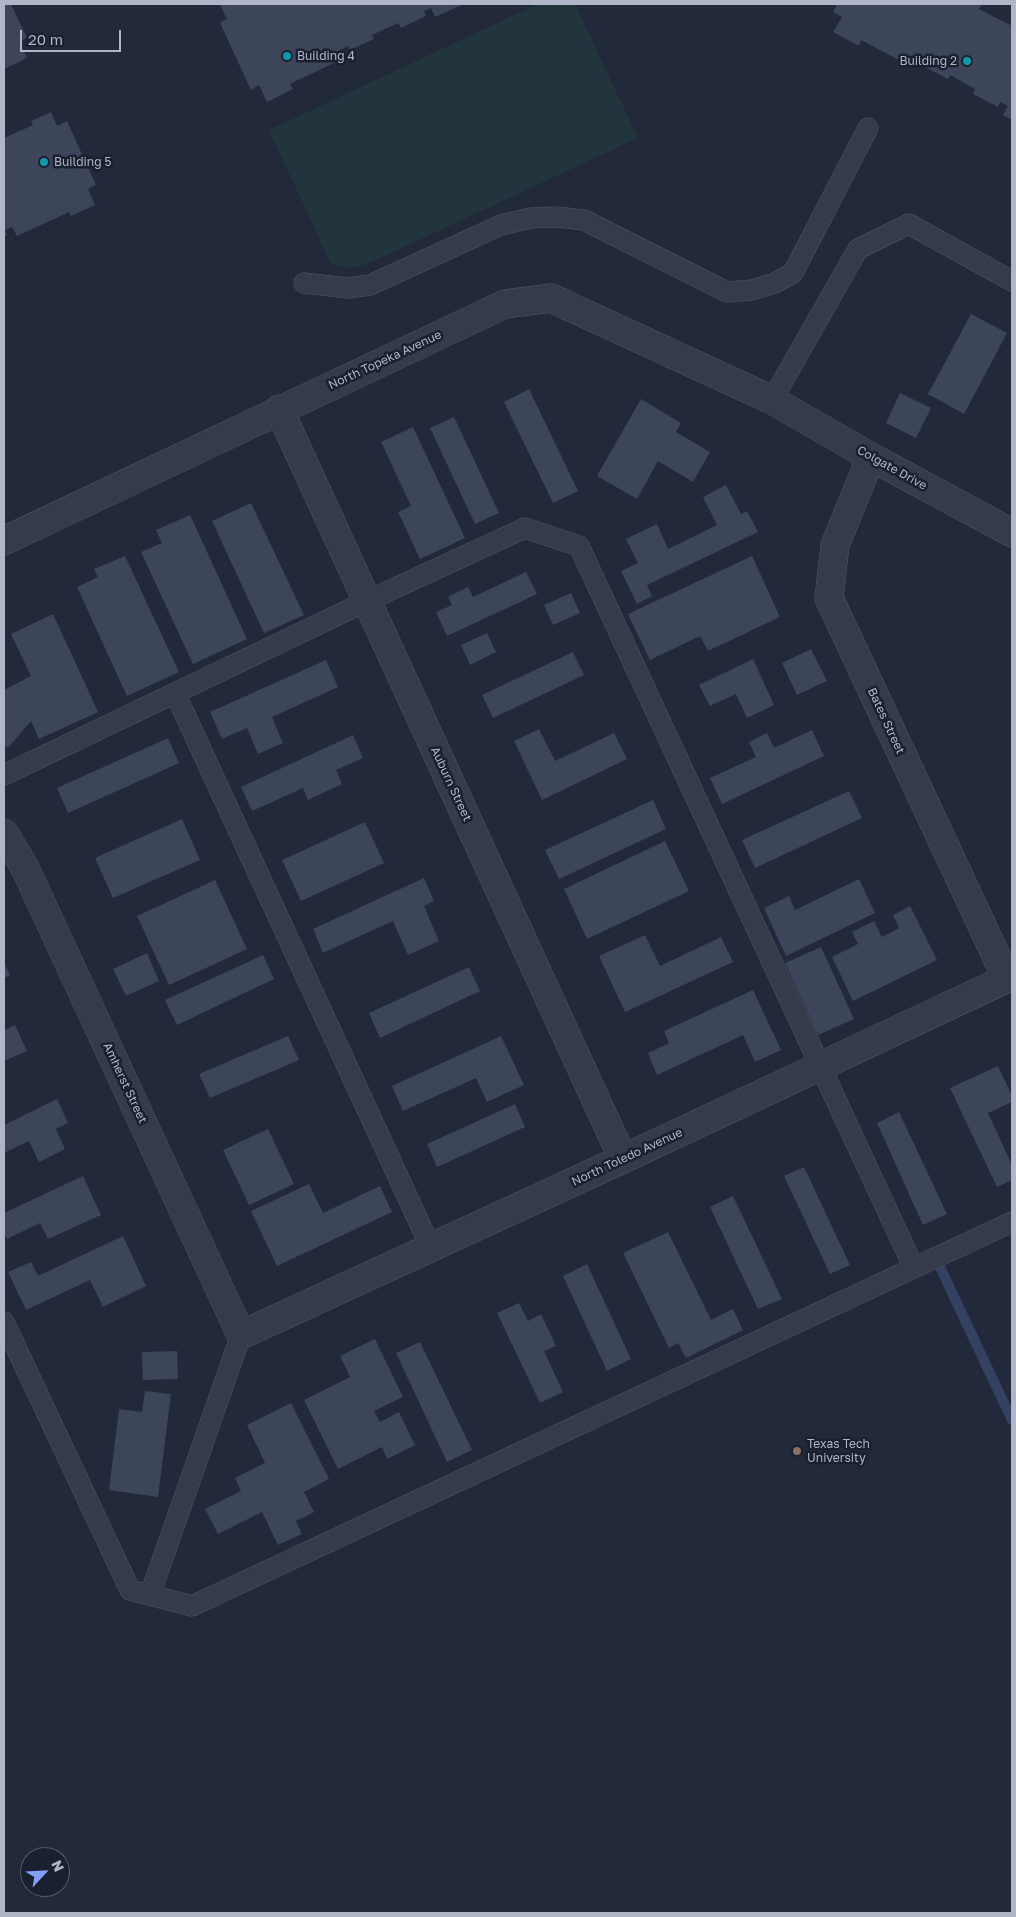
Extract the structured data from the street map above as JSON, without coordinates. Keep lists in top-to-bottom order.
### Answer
{
  "streets": {
    "street": [
      "North Topeka Avenue",
      "Colgate Drive",
      "Bates Street",
      "Auburn Street",
      "Amherst Street",
      "North Toledo Avenue"
    ]
  },
  "crossings": [
    ["North Topeka Avenue", "Colgate Drive"],
    ["North Topeka Avenue", "Auburn Street"],
    ["Colgate Drive", "Bates Street"],
    ["Bates Street", "North Toledo Avenue"],
    ["Auburn Street", "North Toledo Avenue"],
    ["Amherst Street", "North Toledo Avenue"]
  ],
  "places": [
    "Building 4",
    "Building 2",
    "Building 5",
    "Texas Tech University"
  ],
  "scale_bar": "20 m",
  "north": "top right"
}
